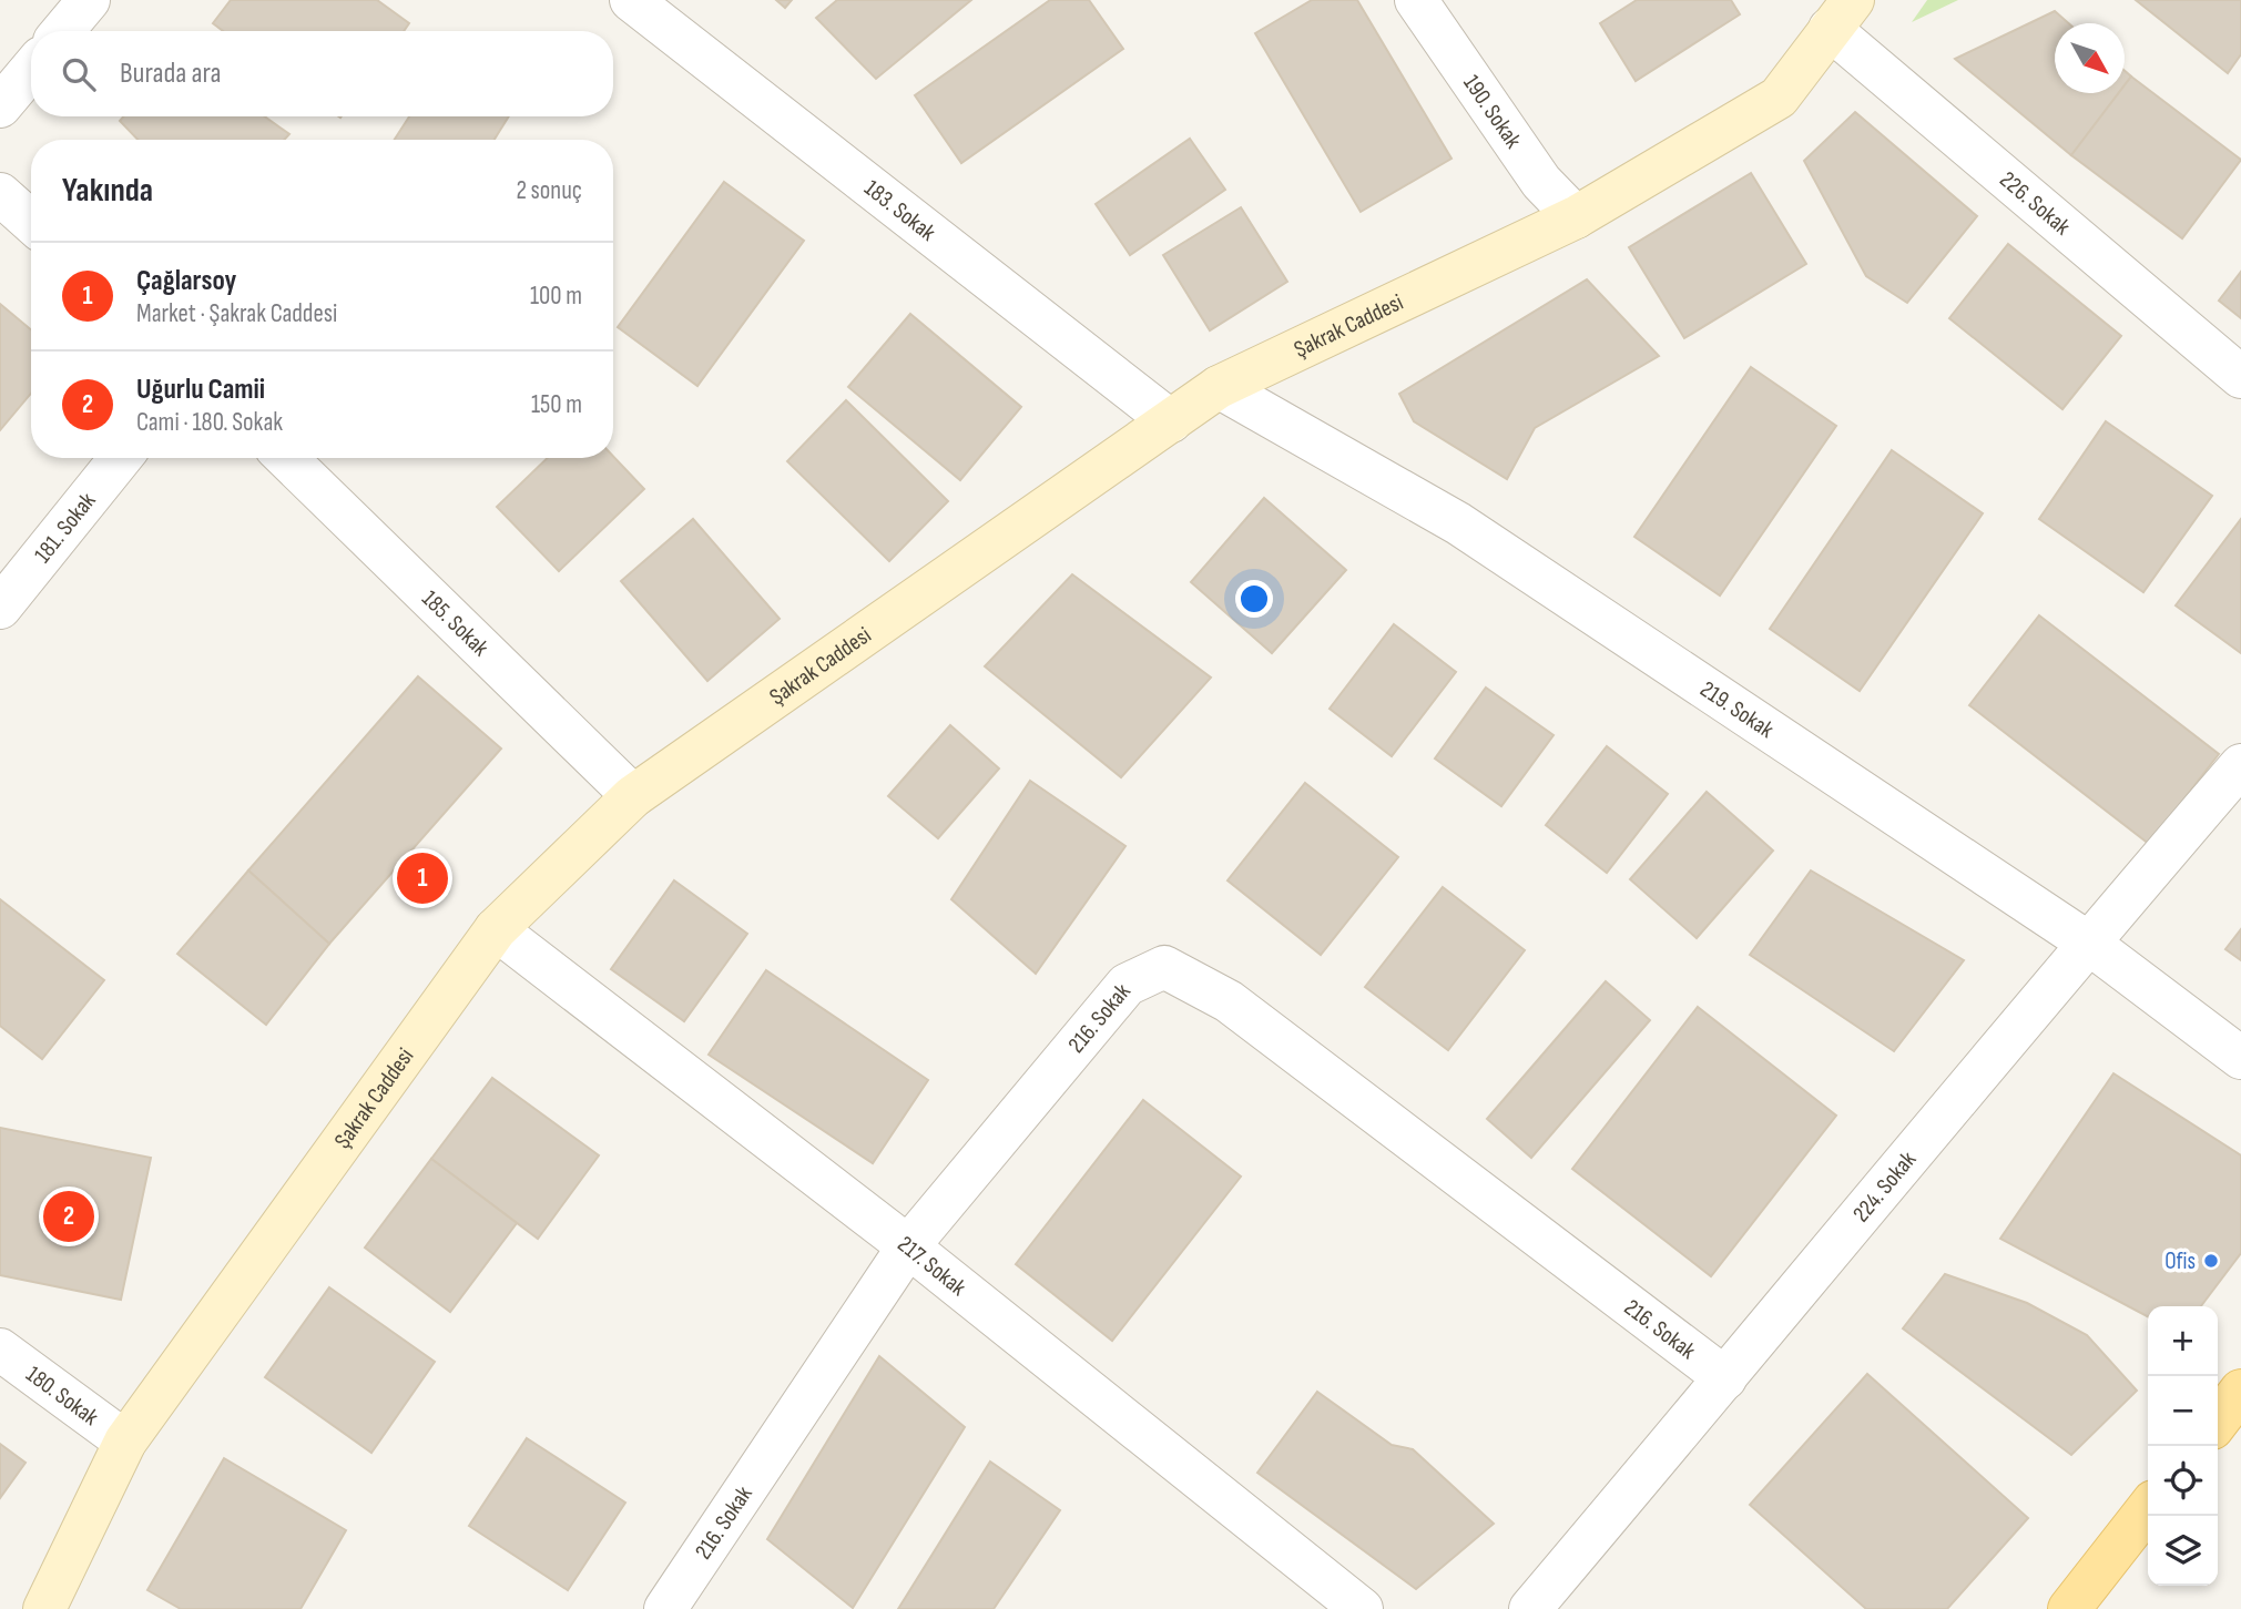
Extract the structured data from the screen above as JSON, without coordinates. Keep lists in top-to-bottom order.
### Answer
{
  "streets": {
    "street": [
      "190. Sokak",
      "226. Sokak",
      "183. Sokak",
      "Şakrak Caddesi",
      "181. Sokak",
      "185. Sokak",
      "219. Sokak",
      "216. Sokak",
      "224. Sokak",
      "217. Sokak",
      "180. Sokak"
    ]
  },
  "crossings": [
    ["190. Sokak", "Şakrak Caddesi"],
    ["226. Sokak", "Şakrak Caddesi"],
    ["183. Sokak", "Şakrak Caddesi"],
    ["Şakrak Caddesi", "185. Sokak"],
    ["Şakrak Caddesi", "219. Sokak"],
    ["Şakrak Caddesi", "217. Sokak"],
    ["Şakrak Caddesi", "180. Sokak"],
    ["219. Sokak", "224. Sokak"],
    ["216. Sokak", "224. Sokak"],
    ["216. Sokak", "217. Sokak"]
  ],
  "places": ["Ofis"],
  "north": "bottom right",
  "page": {
    "search": "Burada ara",
    "heading": ["Yakında", "2 sonuç"],
    "list": [
      {
        "mark": "1",
        "name": "Çağlarsoy",
        "note": "Market · Şakrak Caddesi",
        "value": "100 m"
      },
      {
        "mark": "2",
        "name": "Uğurlu Camii",
        "note": "Cami · 180. Sokak",
        "value": "150 m"
      }
    ],
    "pins": ["1", "2"],
    "map_buttons": ["+", "−"]
  }
}
